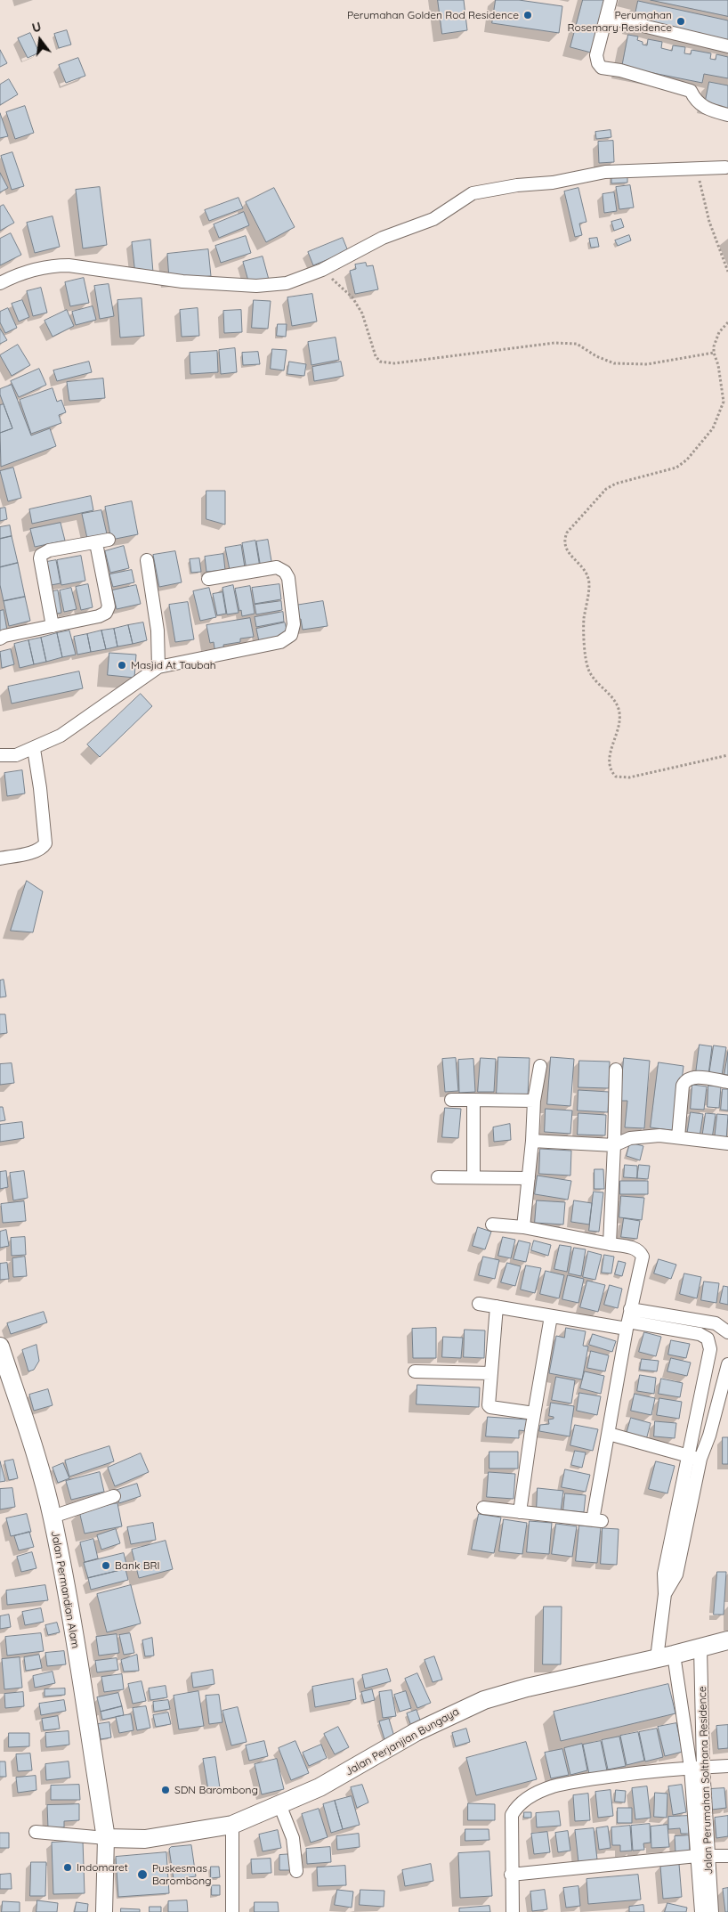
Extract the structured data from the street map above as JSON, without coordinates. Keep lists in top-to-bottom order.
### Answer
{
  "streets": {
    "main road": ["Jalan Permandian Alam", "Jalan Perjanjian Bungaya"],
    "street": ["Jalan Perumahan Solthana Residence"]
  },
  "crossings": [
    ["Jalan Permandian Alam", "Jalan Perjanjian Bungaya"],
    ["Jalan Perjanjian Bungaya", "Jalan Perumahan Solthana Residence"]
  ],
  "places": [
    "Perumahan Golden Rod Residence",
    "Perumahan Rosemary Residence",
    "Masjid At Taubah",
    "Bank BRI",
    "SDN Barombong",
    "Indomaret",
    "Puskesmas Barombong"
  ],
  "north": "top"
}
